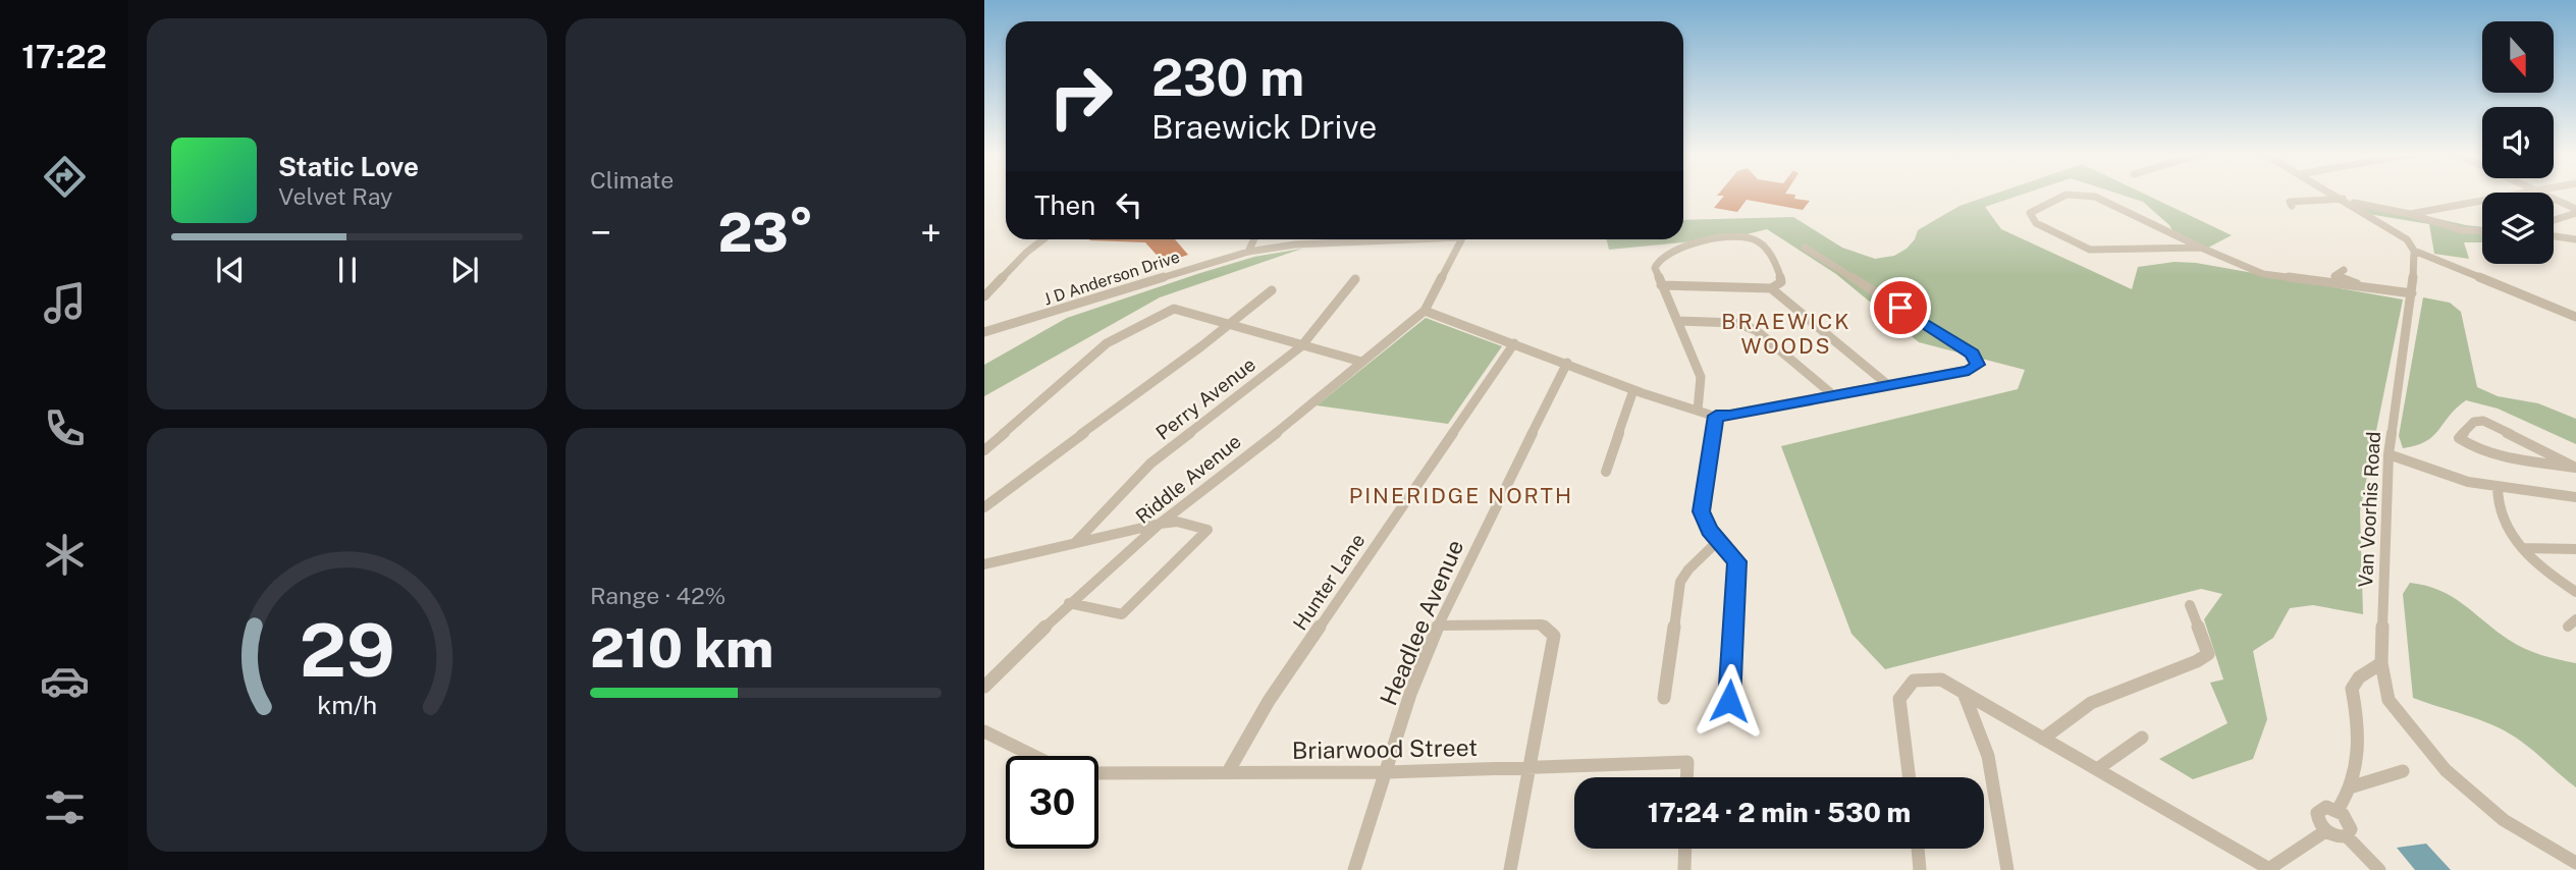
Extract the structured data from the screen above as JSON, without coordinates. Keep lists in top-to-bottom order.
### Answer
{
  "streets": {
    "street": [
      "J D Anderson Drive",
      "Perry Avenue",
      "Riddle Avenue",
      "Van Voorhis Road",
      "Hunter Lane",
      "Headlee Avenue",
      "Briarwood Street"
    ]
  },
  "crossings": [
    ["Hunter Lane", "Briarwood Street"],
    ["Headlee Avenue", "Briarwood Street"]
  ],
  "districts": ["BRAEWICK WOODS", "PINERIDGE NORTH"],
  "north": "bottom",
  "page": {
    "tabs": "17:22",
    "tile": [
      "Climate",
      ["Range · 42%", "210 km"]
    ],
    "turn": ["230 m", "Braewick Drive"],
    "song": ["Static Love", "Velvet Ray"],
    "then": "Then",
    "heat": ["−", "23°", "+"],
    "limit": "30",
    "trip": "17:24 · 2 min · 530 m",
    "gauge": ["29", "km/h"]
  }
}
